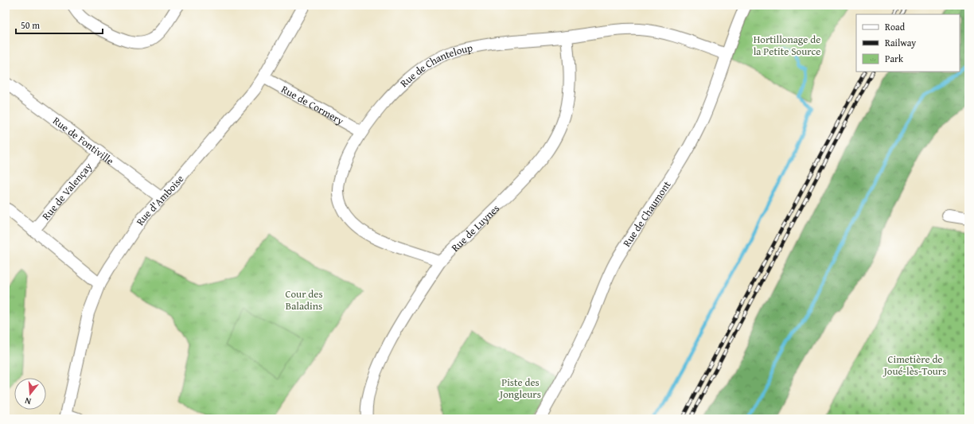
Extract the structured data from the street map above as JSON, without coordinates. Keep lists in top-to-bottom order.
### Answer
{
  "streets": {
    "street": [
      "Rue de Chanteloup",
      "Rue de Cormery",
      "Rue de Fontiville",
      "Rue de Valençay",
      "Rue d'Amboise",
      "Rue de Chaumont",
      "Rue de Luynes"
    ]
  },
  "crossings": [
    ["Rue de Chanteloup", "Rue de Cormery"],
    ["Rue de Chanteloup", "Rue de Chaumont"],
    ["Rue de Chanteloup", "Rue de Luynes"],
    ["Rue de Cormery", "Rue d'Amboise"],
    ["Rue de Fontiville", "Rue de Valençay"],
    ["Rue de Fontiville", "Rue d'Amboise"]
  ],
  "parks": [
    "Hortillonage de la Petite Source",
    "Cour des Baladins",
    "Cimetière de Joué-lès-Tours",
    "Piste des Jongleurs"
  ],
  "legend": ["Road", "Railway", "Park"],
  "scale_bar": "50 m",
  "north": "bottom"
}
